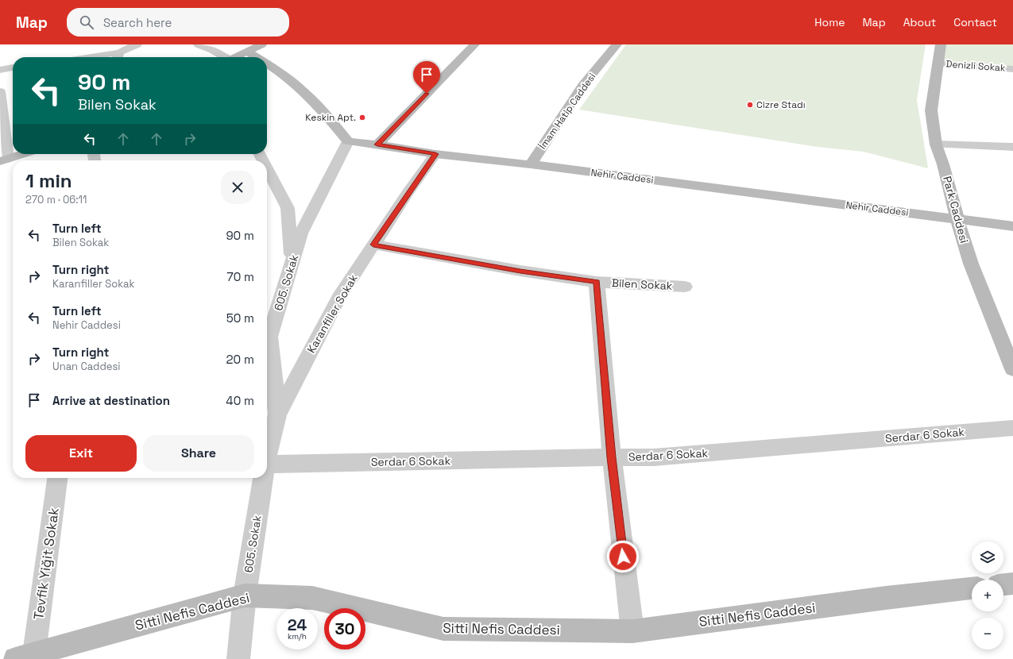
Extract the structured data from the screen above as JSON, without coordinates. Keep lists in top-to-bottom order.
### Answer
{
  "streets": {
    "street": [
      "Denizli Sokak",
      "İmam Hatip Caddesi",
      "Nehir Caddesi",
      "Park Caddesi",
      "605. Sokak",
      "Bilen Sokak",
      "Karanfiller Sokak",
      "Serdar 6 Sokak",
      "Tevfik Yiğit Sokak",
      "Sitti Nefis Caddesi"
    ]
  },
  "crossings": [
    ["Denizli Sokak", "Park Caddesi"],
    ["İmam Hatip Caddesi", "Nehir Caddesi"],
    ["Nehir Caddesi", "Park Caddesi"],
    ["Nehir Caddesi", "605. Sokak"],
    ["Nehir Caddesi", "Karanfiller Sokak"],
    ["605. Sokak", "Karanfiller Sokak"],
    ["605. Sokak", "Sitti Nefis Caddesi"],
    ["Bilen Sokak", "Karanfiller Sokak"],
    ["Tevfik Yiğit Sokak", "Sitti Nefis Caddesi"]
  ],
  "places": ["Cizre Stadı", "Keskin Apt."],
  "page": {
    "header": "Map",
    "search": "Search here",
    "nav": [
      "Home",
      "Map",
      "About",
      "Contact"
    ],
    "turn": ["90 m", "Bilen Sokak"],
    "heading": ["1 min", "270 m · 06:11"],
    "list": [
      {
        "name": "Turn left",
        "note": "Bilen Sokak",
        "value": "90 m"
      },
      {
        "name": "Turn right",
        "note": "Karanfiller Sokak",
        "value": "70 m"
      },
      {
        "name": "Turn left",
        "note": "Nehir Caddesi",
        "value": "50 m"
      },
      {
        "name": "Turn right",
        "note": "Unan Caddesi",
        "value": "20 m"
      },
      {
        "name": "Arrive at destination",
        "value": "40 m"
      }
    ],
    "buttons": ["Exit", "Share"],
    "map_buttons": ["+", "−"],
    "speed": "24 km/h",
    "limit": "30"
  }
}
